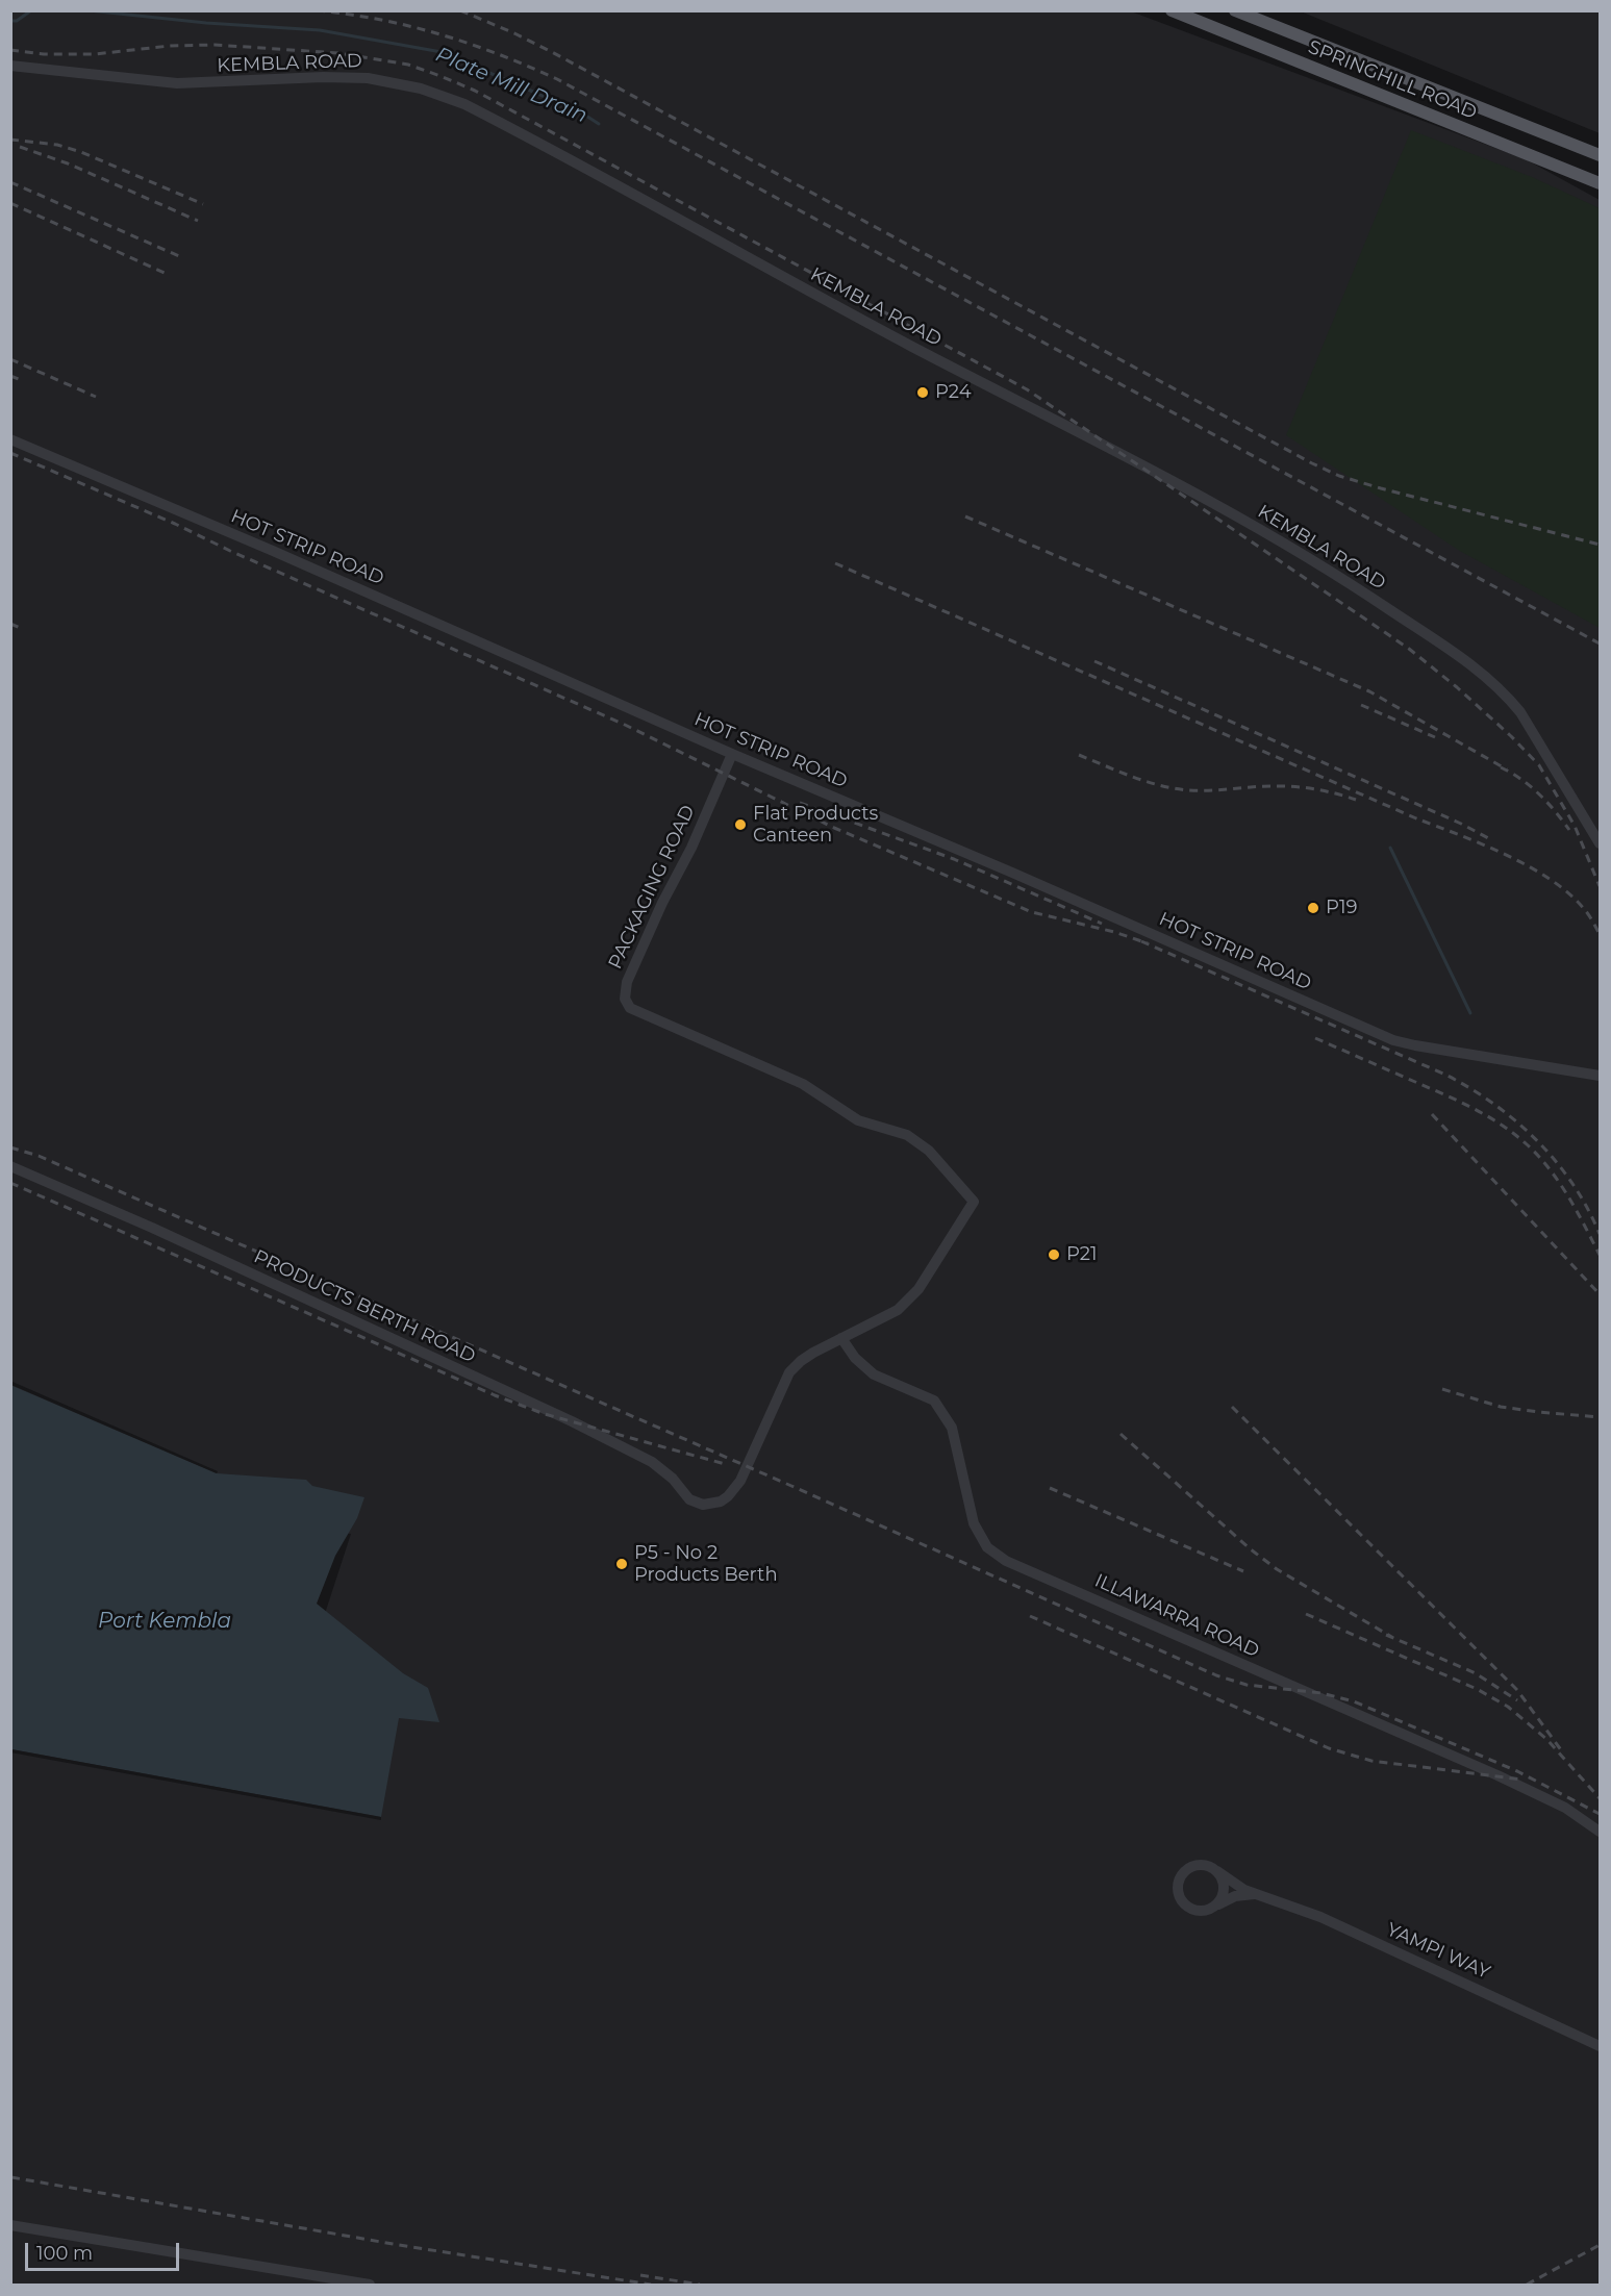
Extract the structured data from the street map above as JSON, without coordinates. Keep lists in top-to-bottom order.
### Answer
{
  "streets": {
    "main road": ["SPRINGHILL ROAD"],
    "street": [
      "KEMBLA ROAD",
      "HOT STRIP ROAD",
      "PACKAGING ROAD",
      "PRODUCTS BERTH ROAD",
      "ILLAWARRA ROAD",
      "YAMPI WAY"
    ]
  },
  "crossings": [
    ["HOT STRIP ROAD", "PACKAGING ROAD"],
    ["PACKAGING ROAD", "PRODUCTS BERTH ROAD"],
    ["PACKAGING ROAD", "ILLAWARRA ROAD"],
    ["PRODUCTS BERTH ROAD", "ILLAWARRA ROAD"]
  ],
  "water": ["Plate Mill Drain", "Port Kembla"],
  "places": [
    "P24",
    "Flat Products Canteen",
    "P19",
    "P21",
    "P5 - No 2 Products Berth"
  ],
  "scale_bar": "100 m"
}
